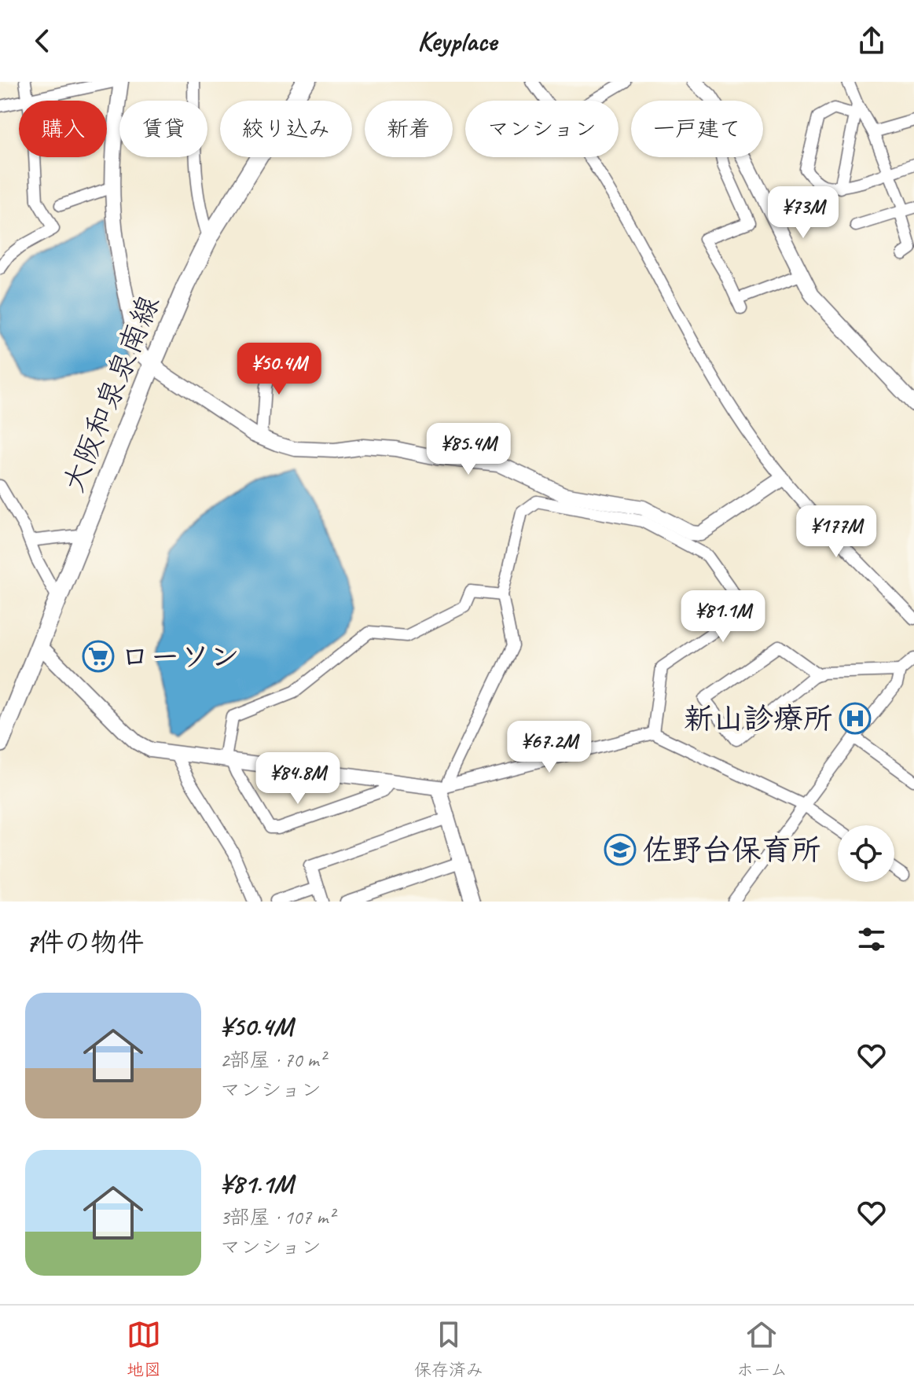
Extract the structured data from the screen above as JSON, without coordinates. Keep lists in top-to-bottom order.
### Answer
{
  "streets": {
    "main road": ["大阪和泉泉南線"]
  },
  "places": {
    "supermarket": ["ローソン"],
    "hospital": ["新山診療所"],
    "school or university": ["佐野台保育所"]
  },
  "page": {
    "header": "Keyplace",
    "chip": [
      "購入",
      "賃貸",
      "絞り込み",
      "新着",
      "マンション",
      "一戸建て"
    ],
    "price": [
      "¥73M",
      "¥50.4M",
      "¥85.4M",
      "¥177M",
      "¥81.1M",
      "¥67.2M",
      "¥84.8M"
    ],
    "heading": "7件の物件",
    "list": [
      {
        "name": "¥50.4M",
        "note": "2部屋 · 70 m² · マンション"
      },
      {
        "name": "¥81.1M",
        "note": "3部屋 · 107 m² · マンション"
      }
    ],
    "tabs": ["地図", "保存済み", "ホーム"]
  }
}
